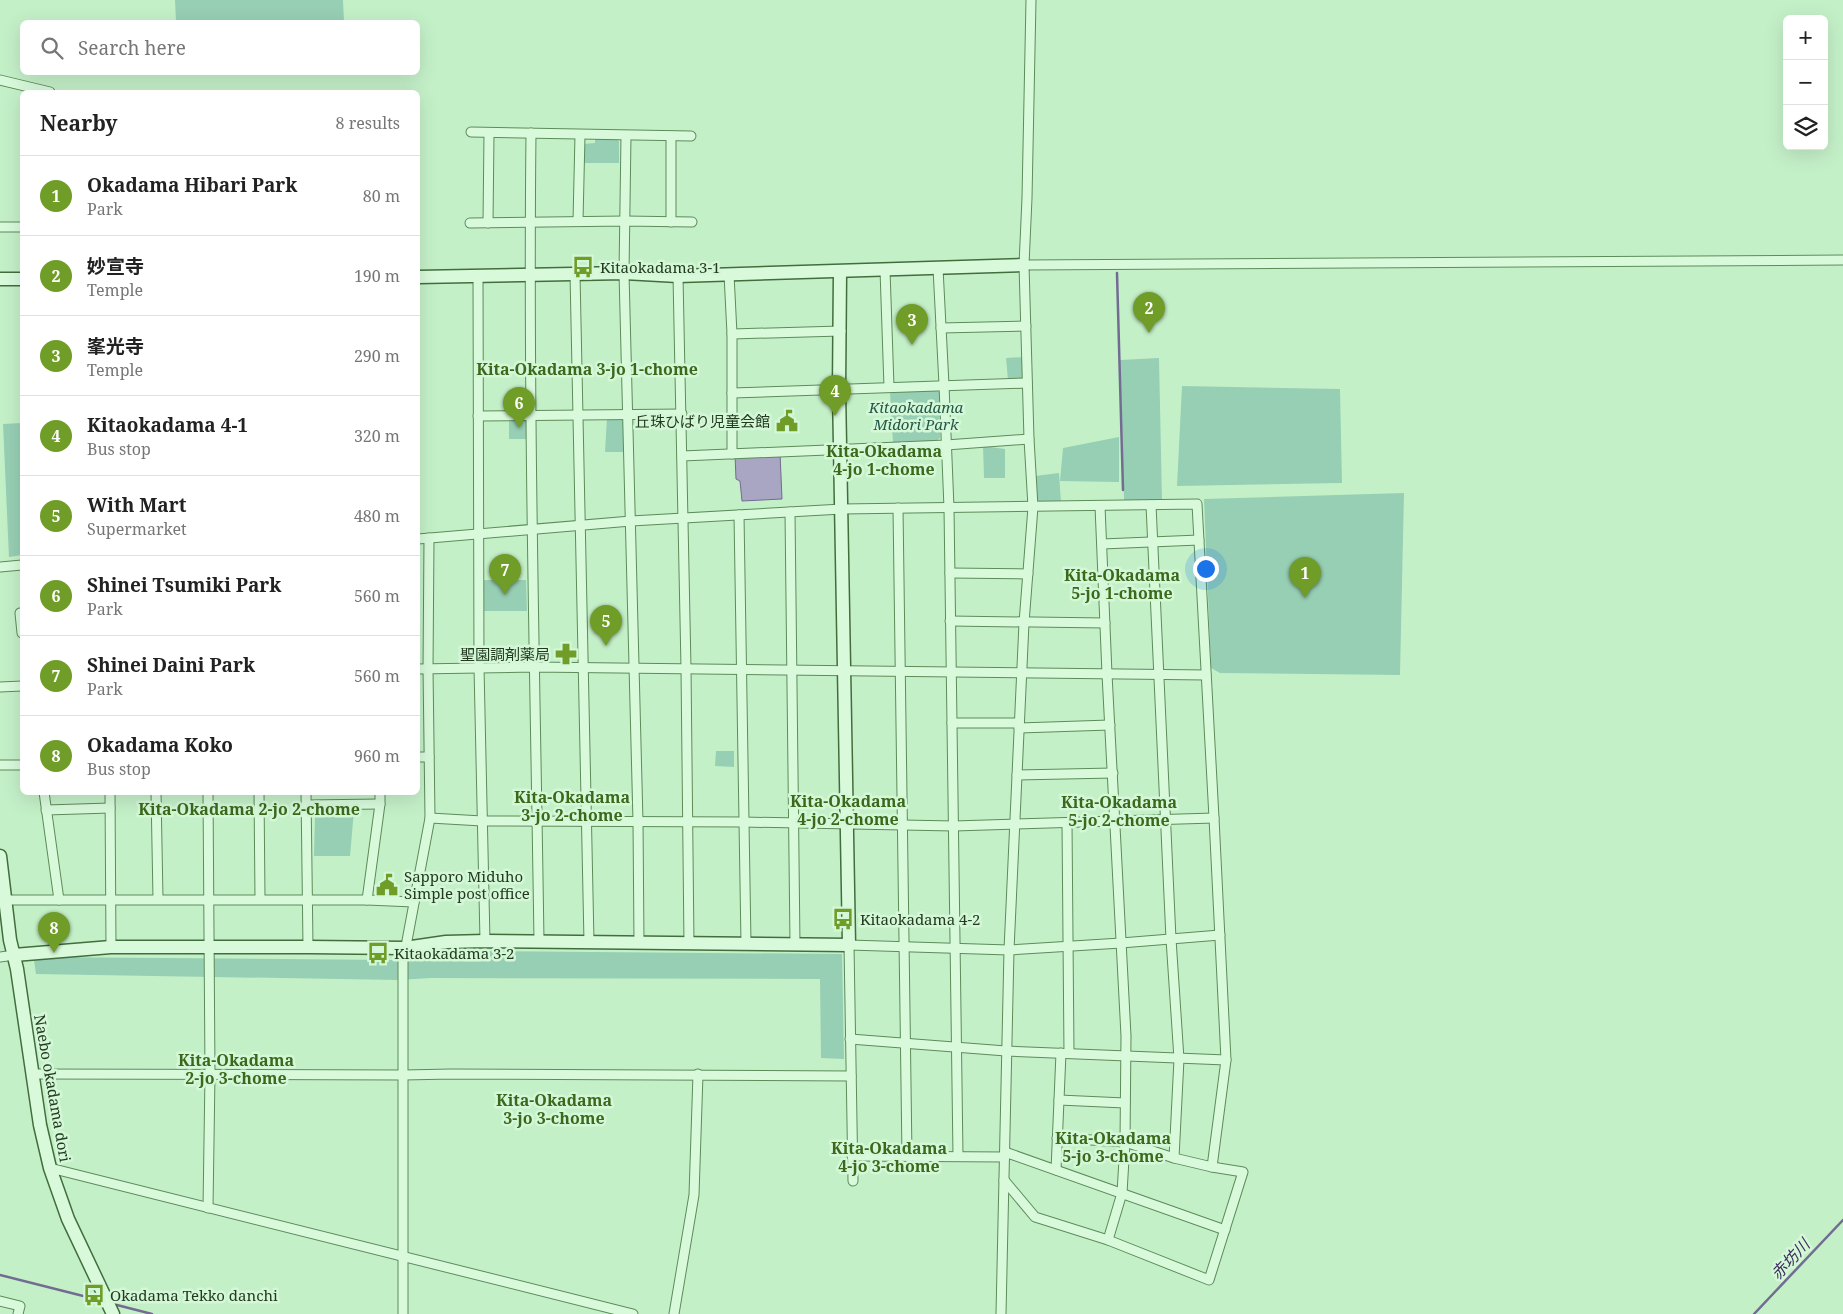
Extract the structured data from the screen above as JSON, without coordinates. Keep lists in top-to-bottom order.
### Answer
{
  "streets": {
    "street": ["Naebo okadama dori"]
  },
  "districts": [
    "Kita-Okadama 3-jo 1-chome",
    "Kita-Okadama 4-jo 1-chome",
    "Kita-Okadama 5-jo 1-chome",
    "Kita-Okadama 3-jo 2-chome",
    "Kita-Okadama 4-jo 2-chome",
    "Kita-Okadama 5-jo 2-chome",
    "Kita-Okadama 2-jo 2-chome",
    "Kita-Okadama 2-jo 3-chome",
    "Kita-Okadama 3-jo 3-chome",
    "Kita-Okadama 5-jo 3-chome",
    "Kita-Okadama 4-jo 3-chome"
  ],
  "water": ["赤坊川"],
  "parks": ["Kitaokadama Midori Park"],
  "places": {
    "bus stop": [
      "Kitaokadama 3-1",
      "Kitaokadama 4-2",
      "Kitaokadama 3-2",
      "Okadama Tekko danchi"
    ],
    "public building": ["丘珠ひばり児童会館", "Sapporo Miduho Simple post office"],
    "pharmacy": ["聖園調剤薬局"]
  },
  "page": {
    "map_buttons": ["+", "−"],
    "search": "Search here",
    "heading": ["Nearby", "8 results"],
    "list": [
      {
        "mark": "1",
        "name": "Okadama Hibari Park",
        "note": "Park",
        "value": "80 m"
      },
      {
        "mark": "2",
        "name": "妙宣寺",
        "note": "Temple",
        "value": "190 m"
      },
      {
        "mark": "3",
        "name": "峯光寺",
        "note": "Temple",
        "value": "290 m"
      },
      {
        "mark": "4",
        "name": "Kitaokadama 4-1",
        "note": "Bus stop",
        "value": "320 m"
      },
      {
        "mark": "5",
        "name": "With Mart",
        "note": "Supermarket",
        "value": "480 m"
      },
      {
        "mark": "6",
        "name": "Shinei Tsumiki Park",
        "note": "Park",
        "value": "560 m"
      },
      {
        "mark": "7",
        "name": "Shinei Daini Park",
        "note": "Park",
        "value": "560 m"
      },
      {
        "mark": "8",
        "name": "Okadama Koko",
        "note": "Bus stop",
        "value": "960 m"
      }
    ],
    "pins": [
      "2",
      "3",
      "4",
      "6",
      "7",
      "1",
      "5",
      "8"
    ]
  }
}
